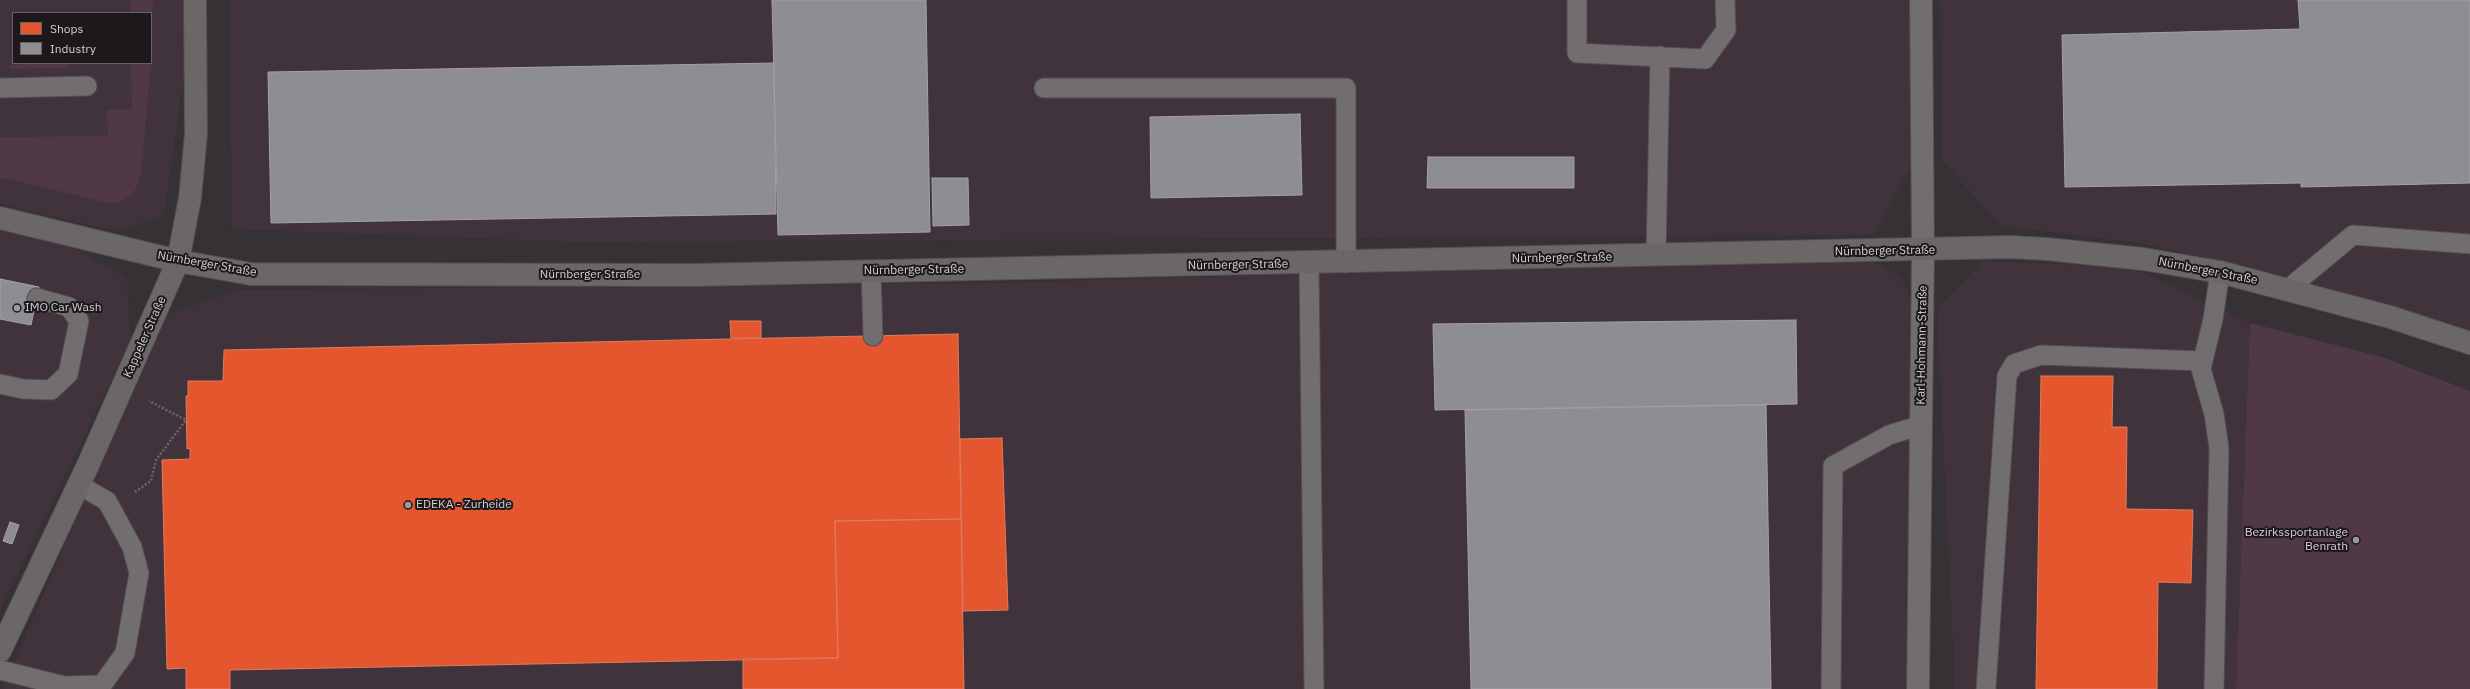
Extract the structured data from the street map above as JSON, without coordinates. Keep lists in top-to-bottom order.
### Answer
{
  "streets": {
    "street": ["Nürnberger Straße", "Kappeler Straße", "Karl-Hohmann-Straße"]
  },
  "crossings": [
    ["Nürnberger Straße", "Kappeler Straße"],
    ["Nürnberger Straße", "Karl-Hohmann-Straße"]
  ],
  "places": ["IMO Car Wash", "EDEKA - Zurheide", "Bezirkssportanlage Benrath"],
  "legend": ["Shops", "Industry"]
}
